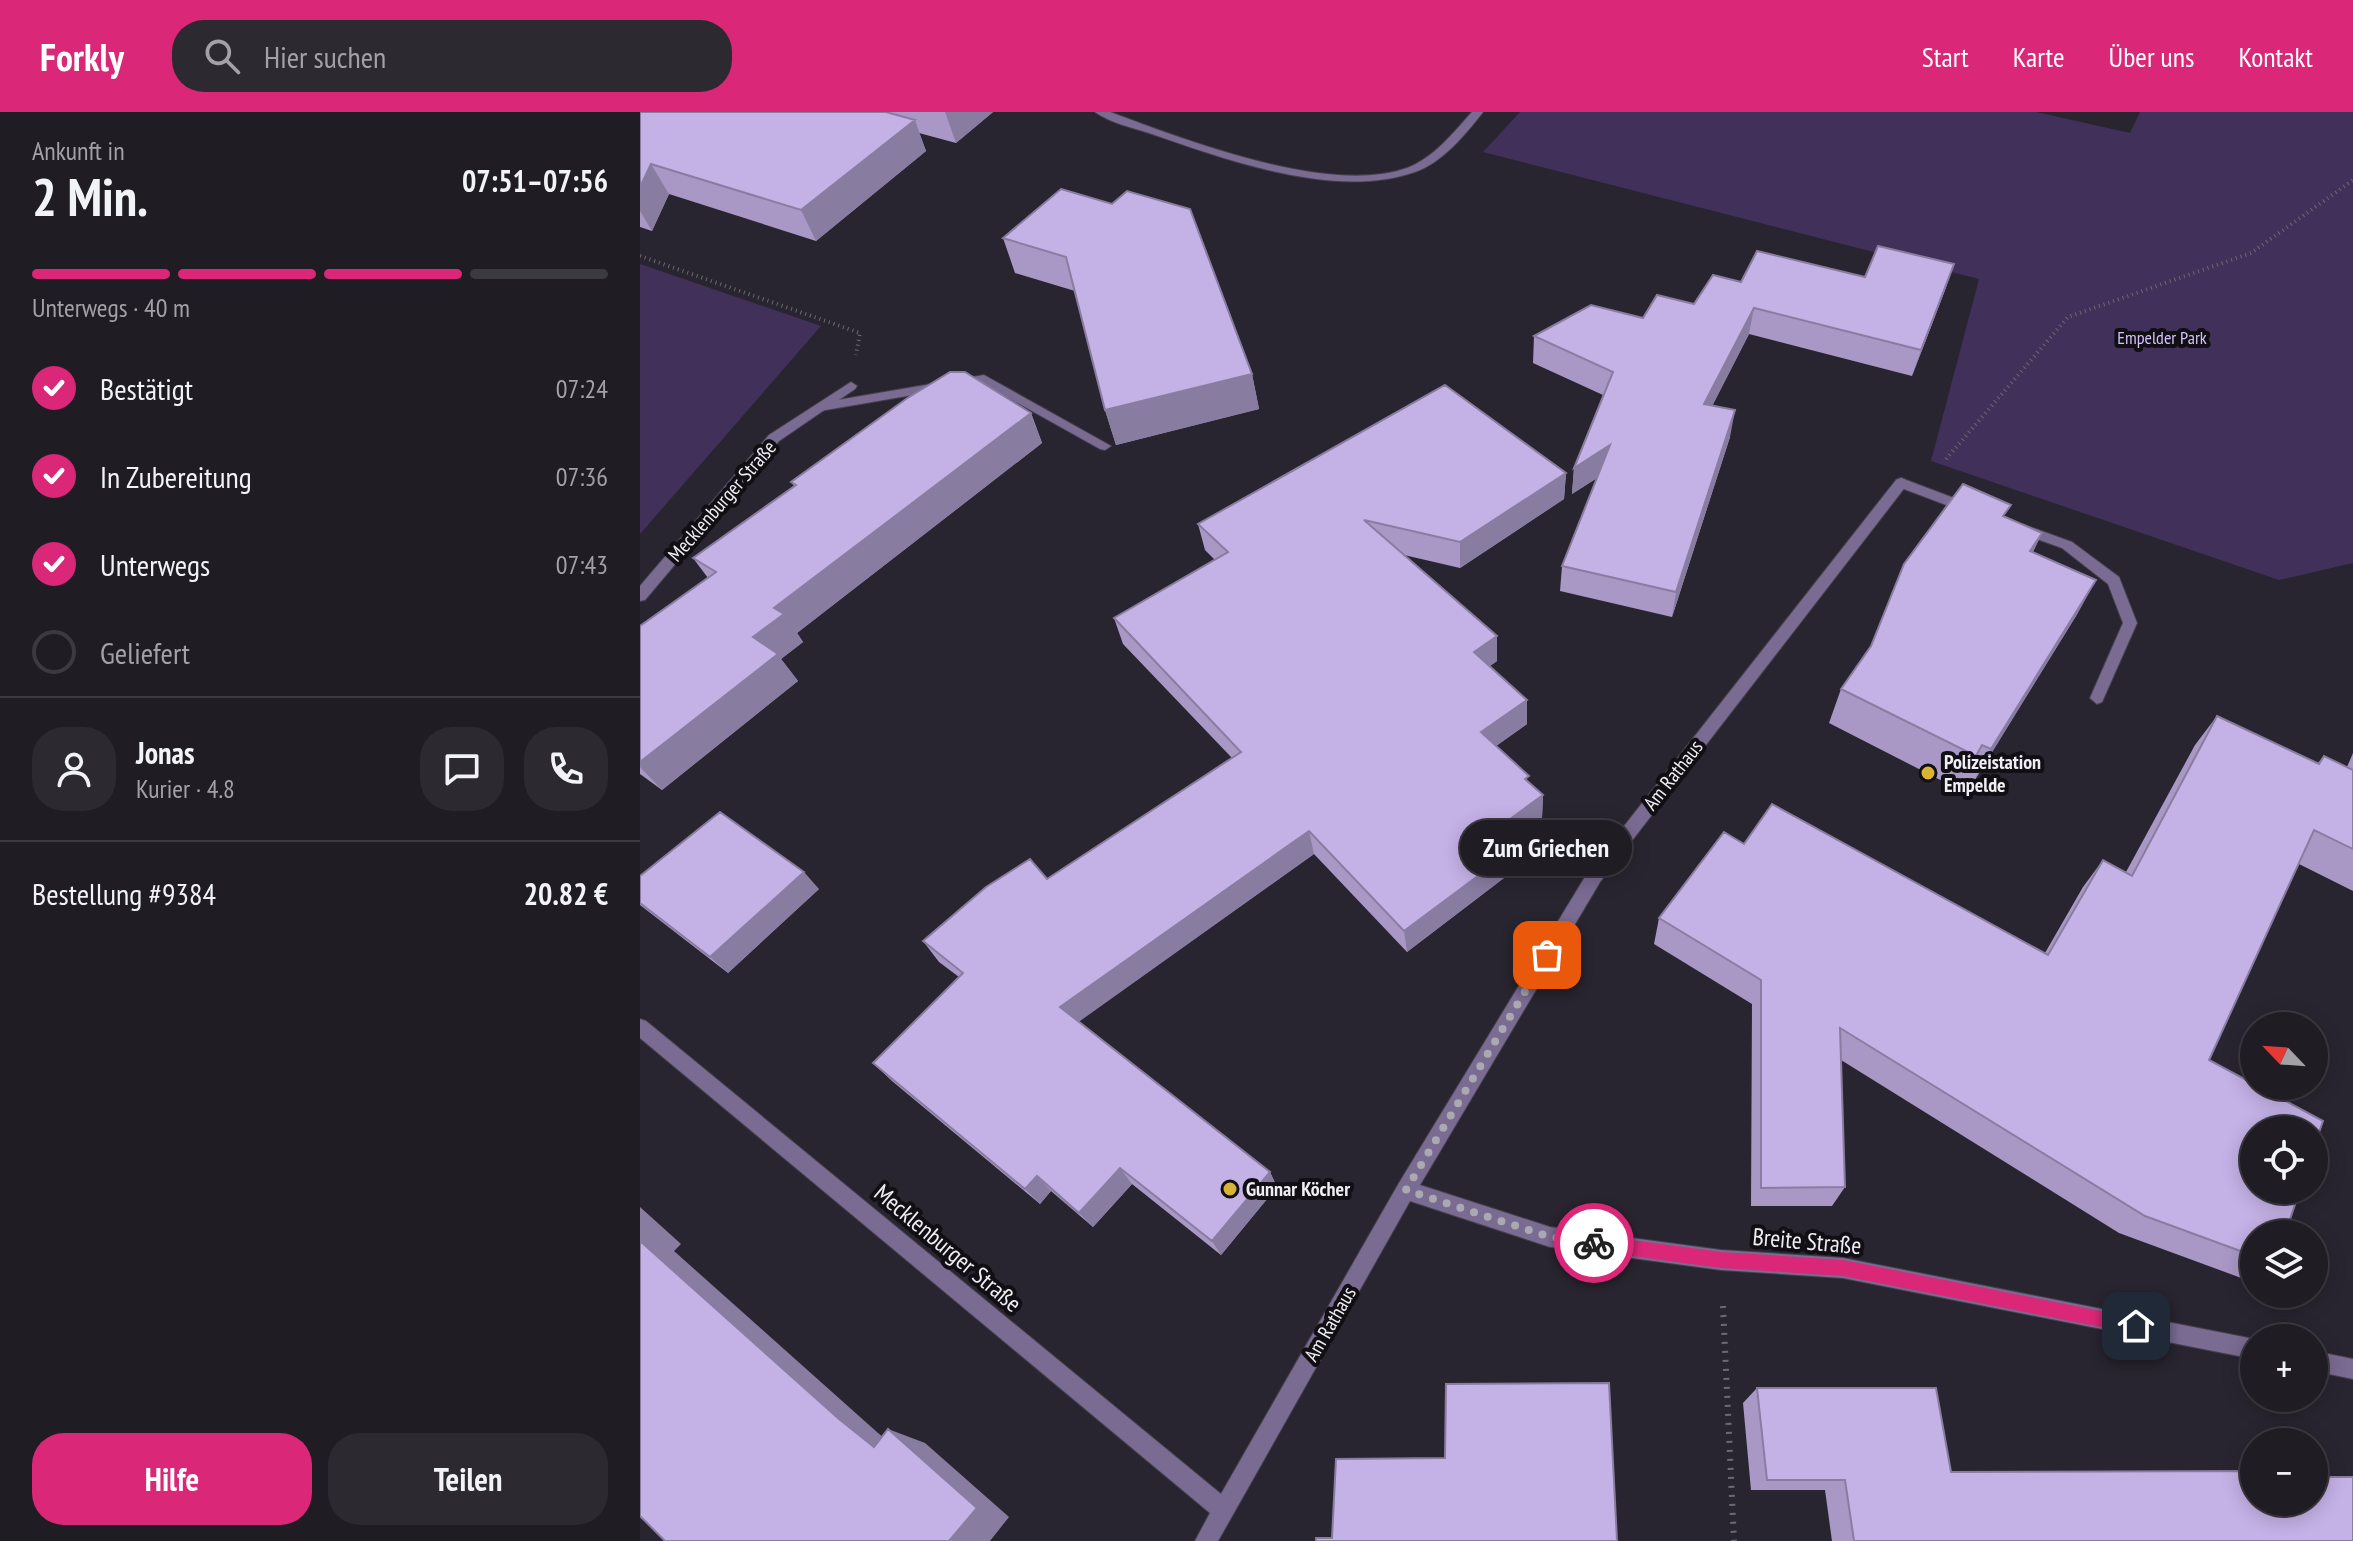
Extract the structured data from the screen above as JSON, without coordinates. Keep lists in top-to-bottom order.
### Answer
{
  "streets": {
    "street": ["Mecklenburger Straße", "Am Rathaus", "Breite Straße"]
  },
  "crossings": [
    ["Mecklenburger Straße", "Am Rathaus"],
    ["Am Rathaus", "Breite Straße"]
  ],
  "parks": ["Empelder Park"],
  "places": ["Polizeistation Empelde", "Zum Griechen", "Gunnar Köcher"],
  "north": "top left",
  "page": {
    "header": "Forkly",
    "search": "Hier suchen",
    "nav": [
      "Start",
      "Karte",
      "Über uns",
      "Kontakt"
    ],
    "heading": ["2 Min.", "Ankunft in", "07:51–07:56"],
    "panel": [
      "Jonas",
      "Kurier · 4.8",
      "Bestellung #9384",
      "20.82 €"
    ],
    "bar": "Unterwegs · 40 m",
    "list": [
      ["Bestätigt", "07:24"],
      ["In Zubereitung", "07:36"],
      ["Unterwegs", "07:43"],
      "Geliefert"
    ],
    "bubble": "Zum Griechen",
    "map_buttons": ["+", "−"],
    "buttons": ["Hilfe", "Teilen"]
  }
}
